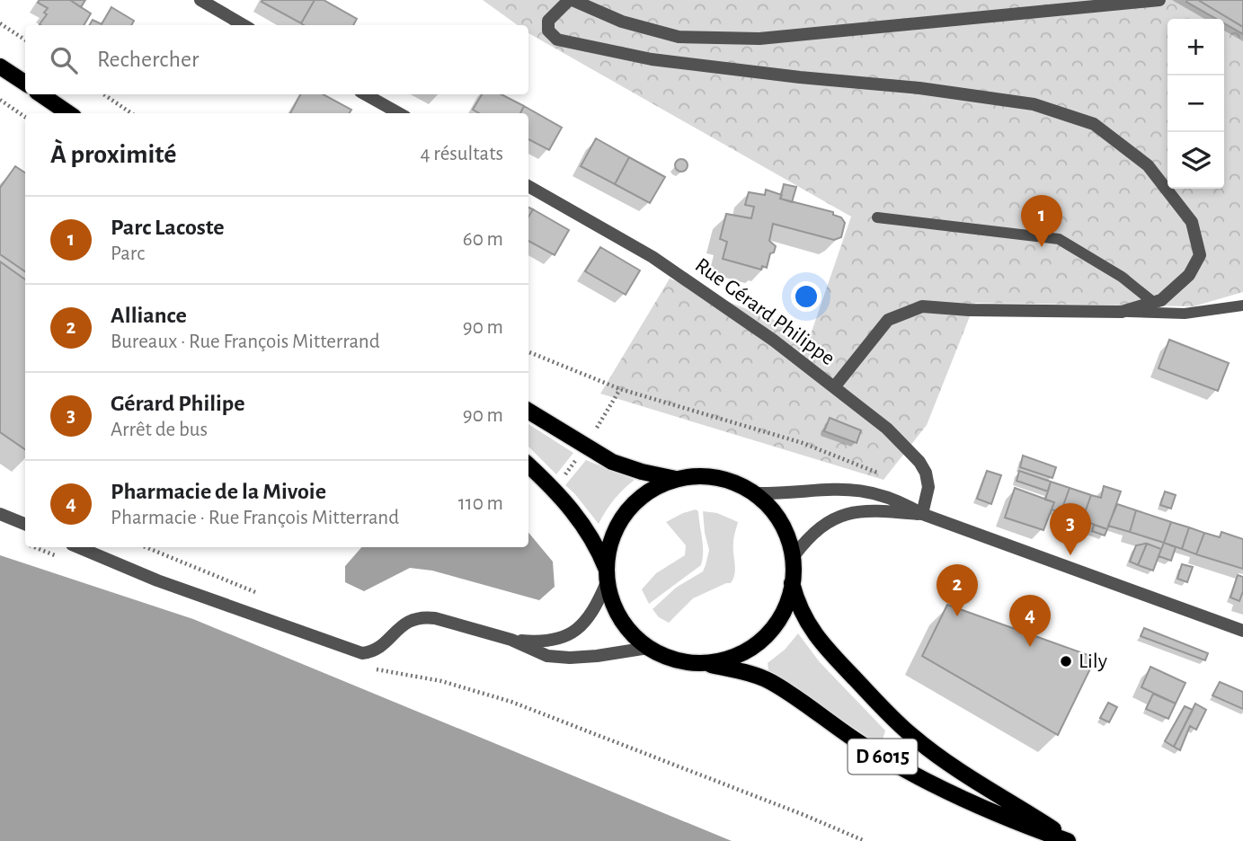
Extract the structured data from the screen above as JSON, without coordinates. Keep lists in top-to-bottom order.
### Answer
{
  "streets": {
    "main road": ["D 6015"],
    "street": ["Rue Gérard Philippe"]
  },
  "places": ["Lily"],
  "page": {
    "map_buttons": ["+", "−"],
    "search": "Rechercher",
    "heading": ["À proximité", "4 résultats"],
    "pins": [
      "1",
      "3",
      "2",
      "4"
    ],
    "list": [
      {
        "mark": "1",
        "name": "Parc Lacoste",
        "note": "Parc",
        "value": "60 m"
      },
      {
        "mark": "2",
        "name": "Alliance",
        "note": "Bureaux · Rue François Mitterrand",
        "value": "90 m"
      },
      {
        "mark": "3",
        "name": "Gérard Philipe",
        "note": "Arrêt de bus",
        "value": "90 m"
      },
      {
        "mark": "4",
        "name": "Pharmacie de la Mivoie",
        "note": "Pharmacie · Rue François Mitterrand",
        "value": "110 m"
      }
    ]
  }
}
